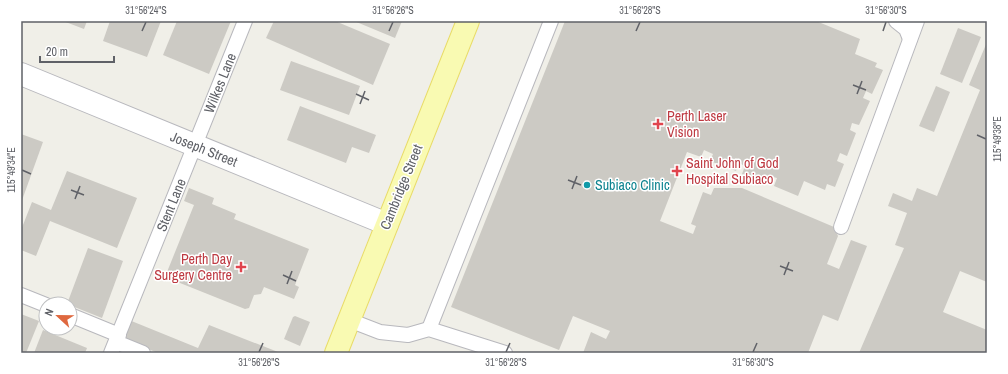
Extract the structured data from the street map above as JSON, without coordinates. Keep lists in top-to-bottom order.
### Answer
{
  "streets": {
    "main road": ["Cambridge Street"],
    "street": ["Joseph Street"],
    "lane": ["Wilkes Lane", "Stent Lane"]
  },
  "crossings": [
    ["Wilkes Lane", "Joseph Street"],
    ["Wilkes Lane", "Stent Lane"],
    ["Joseph Street", "Cambridge Street"],
    ["Joseph Street", "Stent Lane"]
  ],
  "places": {
    "health": ["Perth Laser Vision", "Saint John of God Hospital Subiaco", "Perth Day Surgery Centre"],
    "other": ["Subiaco Clinic"]
  },
  "scale_bar": "20 m",
  "north": "left",
  "coordinates": [
    "31°56'24\"S",
    "31°56'26\"S",
    "31°56'28\"S",
    "31°56'30\"S",
    "115°49'38\"E",
    "115°49'34\"E"
  ]
}
